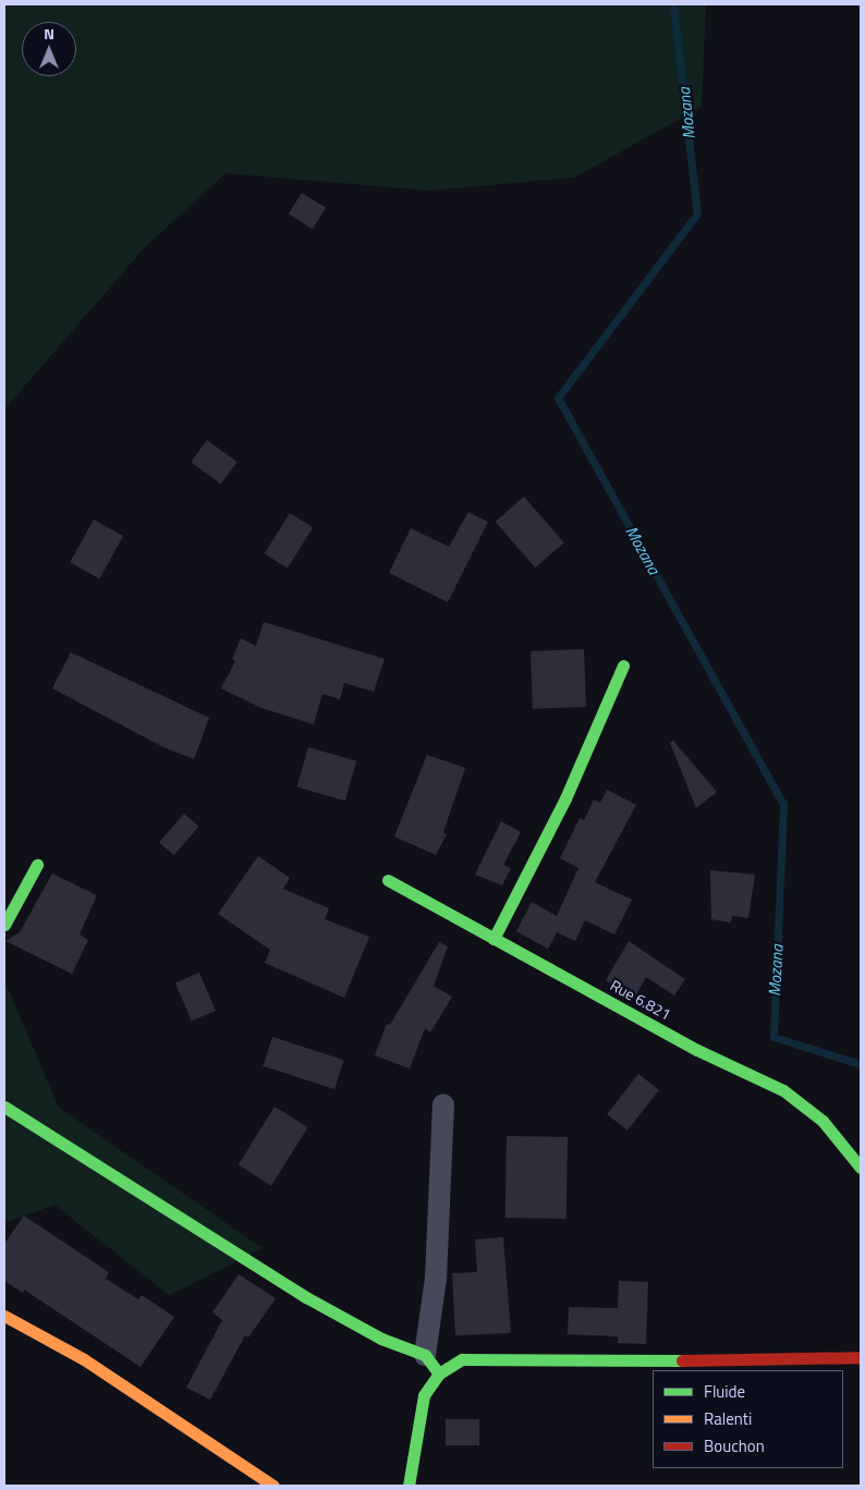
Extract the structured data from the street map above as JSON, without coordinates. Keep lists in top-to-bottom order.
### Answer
{
  "streets": {
    "street": ["Rue 6.821"]
  },
  "water": ["Mozana"],
  "legend": ["Fluide", "Ralenti", "Bouchon"],
  "north": "top"
}
